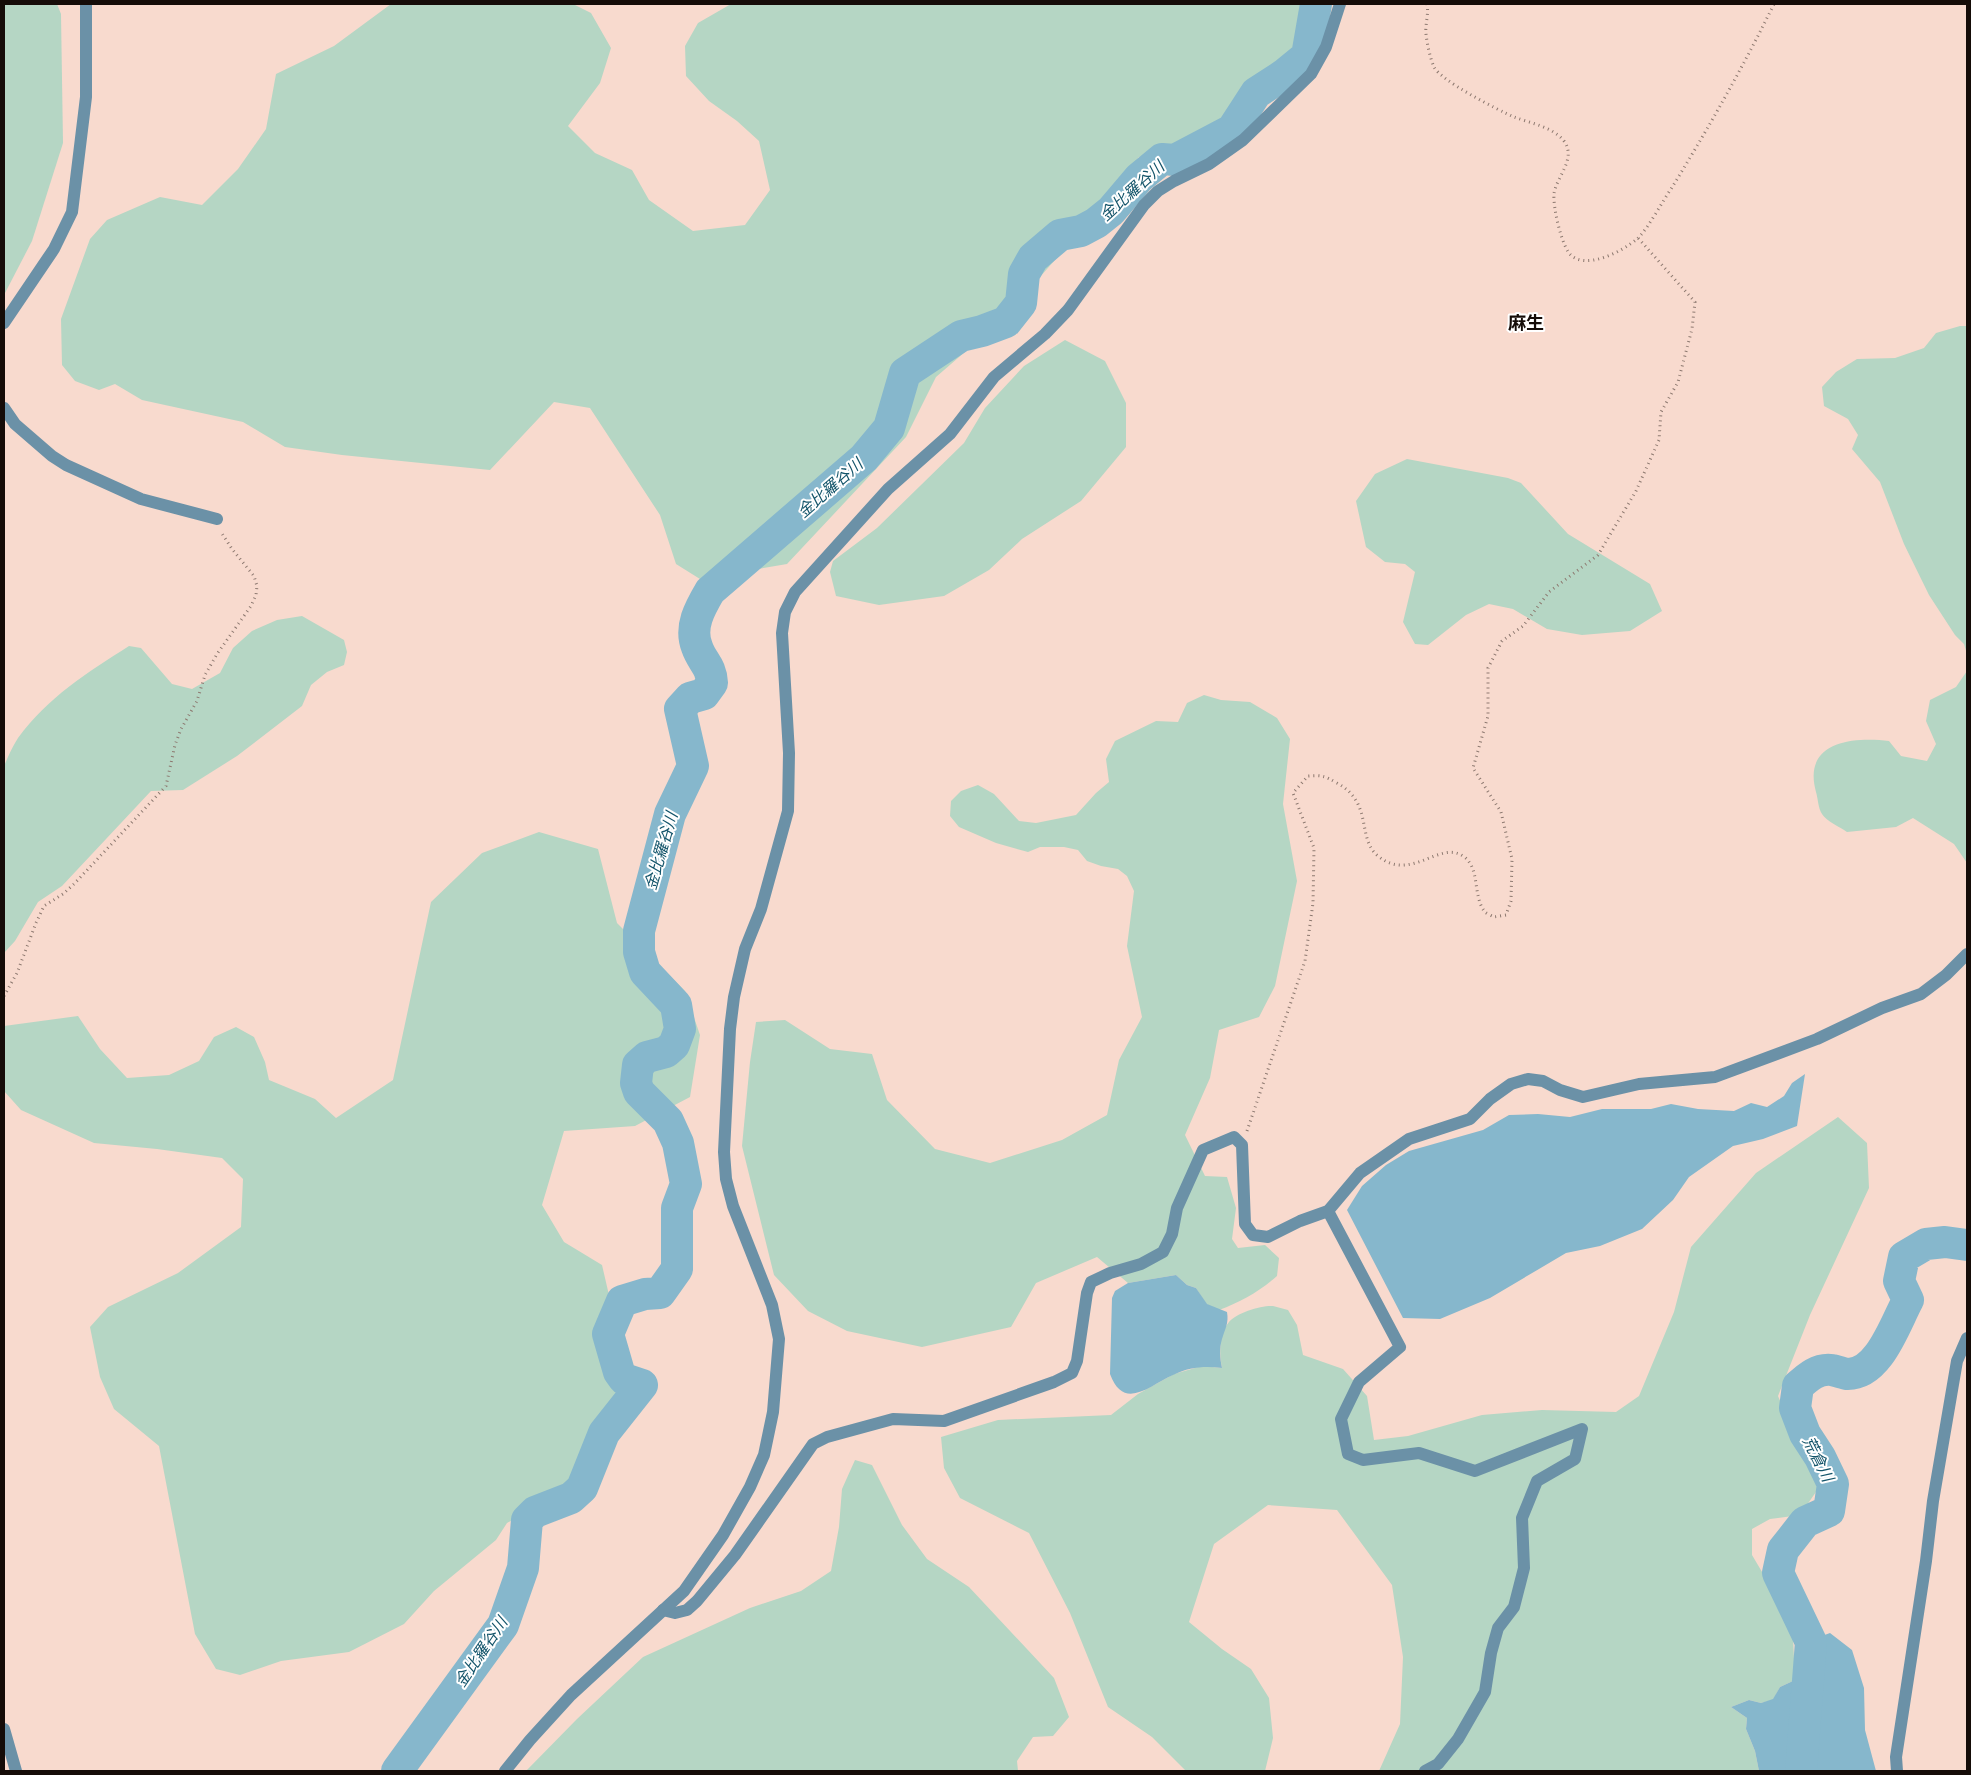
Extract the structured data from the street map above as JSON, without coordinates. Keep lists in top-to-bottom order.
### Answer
{
  "districts": ["麻生"],
  "water": ["金比羅谷川", "荒倉川"]
}
